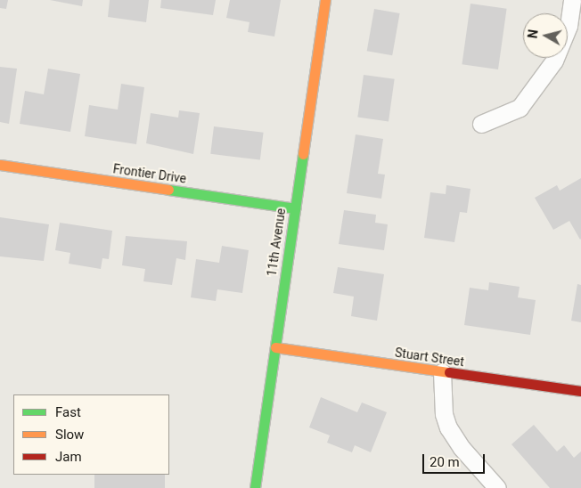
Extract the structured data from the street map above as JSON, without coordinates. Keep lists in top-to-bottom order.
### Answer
{
  "streets": {
    "street": ["Frontier Drive", "11th Avenue", "Stuart Street"]
  },
  "crossings": [
    ["Frontier Drive", "11th Avenue"],
    ["11th Avenue", "Stuart Street"]
  ],
  "legend": ["Fast", "Slow", "Jam"],
  "scale_bar": "20 m",
  "north": "left"
}
